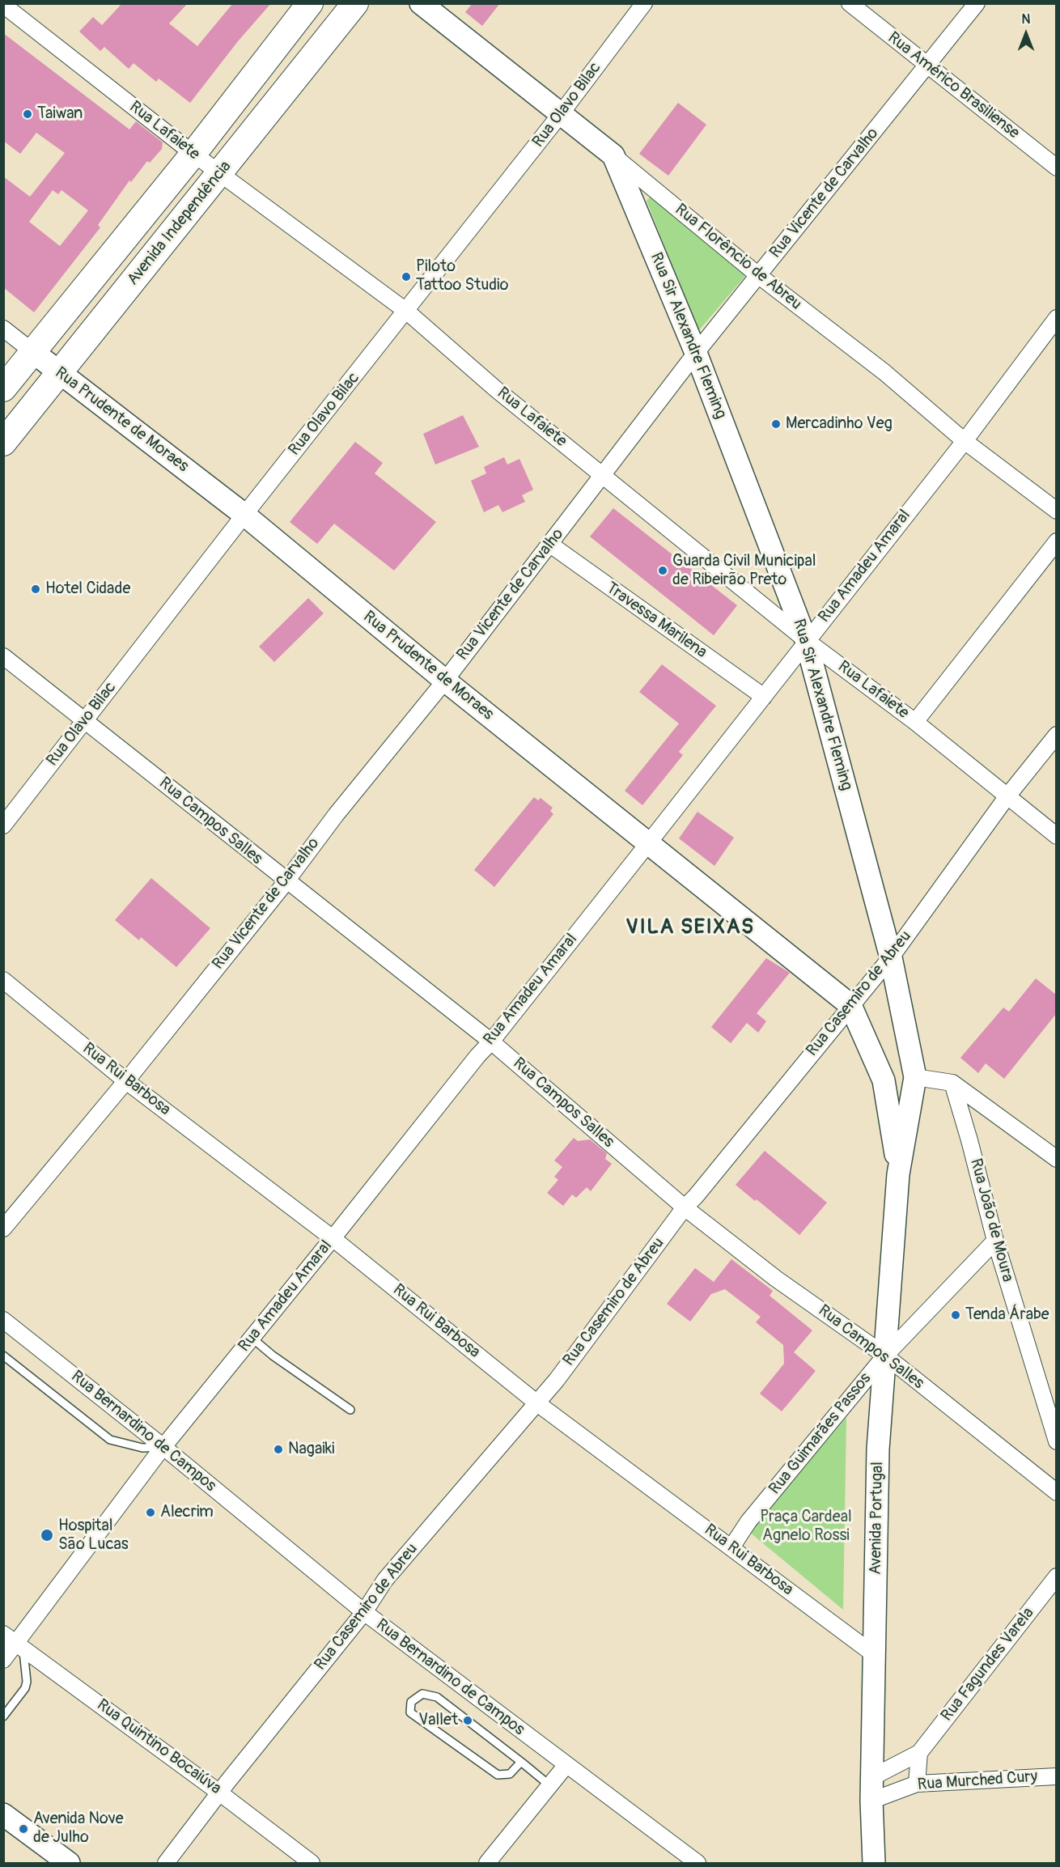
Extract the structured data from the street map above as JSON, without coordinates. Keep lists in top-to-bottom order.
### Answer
{
  "streets": {
    "main road": [
      "Avenida Independência",
      "Rua Florêncio de Abreu",
      "Rua Sir Alexandre Fleming",
      "Rua Prudente de Moraes",
      "Avenida Portugal"
    ],
    "street": [
      "Rua Américo Brasiliense",
      "Rua Olavo Bilac",
      "Rua Lafaiete",
      "Rua Vicente de Carvalho",
      "Rua Amadeu Amaral",
      "Travessa Marilena",
      "Rua Campos Salles",
      "Rua Casemiro de Abreu",
      "Rua Rui Barbosa",
      "Rua João de Moura",
      "Rua Bernardino de Campos",
      "Rua Guimarães Passos",
      "Rua Fagundes Varela",
      "Rua Quintino Bocaiúva",
      "Rua Murched Cury"
    ]
  },
  "crossings": [
    ["Rua Américo Brasiliense", "Rua Vicente de Carvalho"],
    ["Rua Olavo Bilac", "Rua Lafaiete"],
    ["Rua Olavo Bilac", "Rua Florêncio de Abreu"],
    ["Rua Olavo Bilac", "Rua Prudente de Moraes"],
    ["Rua Olavo Bilac", "Rua Campos Salles"],
    ["Rua Lafaiete", "Rua Vicente de Carvalho"],
    ["Rua Lafaiete", "Avenida Independência"],
    ["Rua Lafaiete", "Rua Sir Alexandre Fleming"],
    ["Rua Lafaiete", "Rua Amadeu Amaral"],
    ["Rua Lafaiete", "Rua Casemiro de Abreu"],
    ["Rua Vicente de Carvalho", "Rua Florêncio de Abreu"],
    ["Rua Vicente de Carvalho", "Rua Sir Alexandre Fleming"],
    ["Rua Vicente de Carvalho", "Rua Prudente de Moraes"],
    ["Rua Vicente de Carvalho", "Travessa Marilena"],
    ["Rua Vicente de Carvalho", "Rua Campos Salles"],
    ["Rua Vicente de Carvalho", "Rua Rui Barbosa"],
    ["Avenida Independência", "Rua Prudente de Moraes"],
    ["Rua Florêncio de Abreu", "Rua Sir Alexandre Fleming"],
    ["Rua Florêncio de Abreu", "Rua Amadeu Amaral"],
    ["Rua Sir Alexandre Fleming", "Rua Amadeu Amaral"],
    ["Rua Sir Alexandre Fleming", "Rua Casemiro de Abreu"],
    ["Rua Sir Alexandre Fleming", "Avenida Portugal"],
    ["Rua Prudente de Moraes", "Rua Amadeu Amaral"],
    ["Rua Prudente de Moraes", "Rua Casemiro de Abreu"],
    ["Rua Prudente de Moraes", "Avenida Portugal"],
    ["Rua Amadeu Amaral", "Travessa Marilena"],
    ["Rua Amadeu Amaral", "Rua Campos Salles"],
    ["Rua Amadeu Amaral", "Rua Rui Barbosa"],
    ["Rua Amadeu Amaral", "Rua Bernardino de Campos"],
    ["Rua Amadeu Amaral", "Rua Quintino Bocaiúva"],
    ["Rua Campos Salles", "Rua Casemiro de Abreu"],
    ["Rua Campos Salles", "Rua Guimarães Passos"],
    ["Rua Campos Salles", "Avenida Portugal"],
    ["Rua Casemiro de Abreu", "Rua Rui Barbosa"],
    ["Rua Casemiro de Abreu", "Rua Bernardino de Campos"],
    ["Rua Casemiro de Abreu", "Avenida Portugal"],
    ["Rua Casemiro de Abreu", "Rua Quintino Bocaiúva"],
    ["Rua Rui Barbosa", "Rua Guimarães Passos"],
    ["Rua Rui Barbosa", "Avenida Portugal"],
    ["Rua João de Moura", "Rua Guimarães Passos"],
    ["Rua Guimarães Passos", "Avenida Portugal"],
    ["Avenida Portugal", "Rua Fagundes Varela"],
    ["Avenida Portugal", "Rua Murched Cury"]
  ],
  "districts": ["VILA SEIXAS"],
  "parks": ["Praça Cardeal Agnelo Rossi"],
  "places": [
    "Taiwan",
    "Piloto Tattoo Studio",
    "Mercadinho Veg",
    "Guarda Civil Municipal de Ribeirão Preto",
    "Hotel Cidade",
    "Tenda Árabe",
    "Nagaiki",
    "Alecrim",
    "Hospital São Lucas",
    "Vallet",
    "Avenida Nove de Julho"
  ],
  "north": "top"
}
